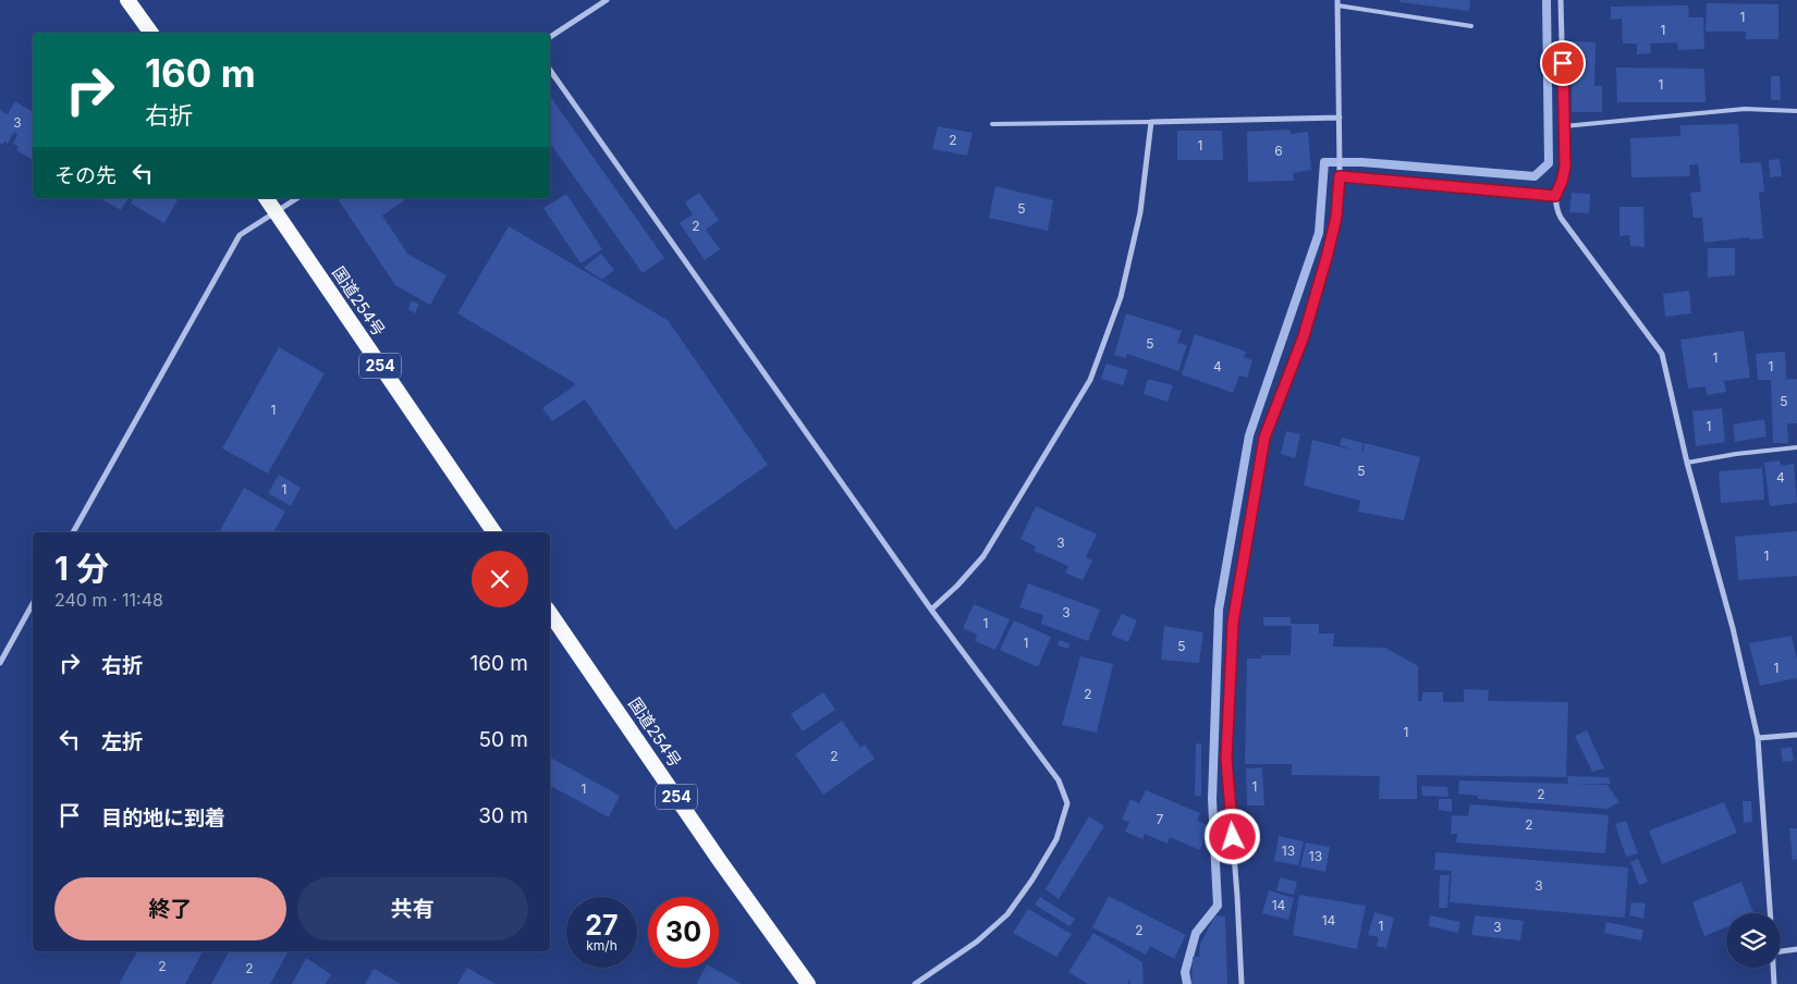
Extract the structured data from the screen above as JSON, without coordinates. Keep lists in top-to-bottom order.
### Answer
{
  "streets": {
    "highway": ["国道254号", "254"]
  },
  "house_numbers": [
    "1",
    "1",
    "1",
    "3",
    "2",
    "1",
    "6",
    "5",
    "2",
    "5",
    "1",
    "4",
    "1",
    "5",
    "1",
    "1",
    "5",
    "4",
    "1",
    "3",
    "1",
    "3",
    "1",
    "1",
    "5",
    "1",
    "2",
    "1",
    "2",
    "1",
    "1",
    "2",
    "7",
    "2",
    "13",
    "13",
    "3",
    "14",
    "14",
    "1",
    "3",
    "2",
    "2",
    "2"
  ],
  "page": {
    "turn": ["160 m", "右折"],
    "then": "その先",
    "heading": ["1 分", "240 m · 11:48"],
    "list": [
      {
        "name": "右折",
        "value": "160 m"
      },
      {
        "name": "左折",
        "value": "50 m"
      },
      {
        "name": "目的地に到着",
        "value": "30 m"
      }
    ],
    "buttons": ["終了", "共有"],
    "speed": "27 km/h",
    "limit": "30"
  }
}
